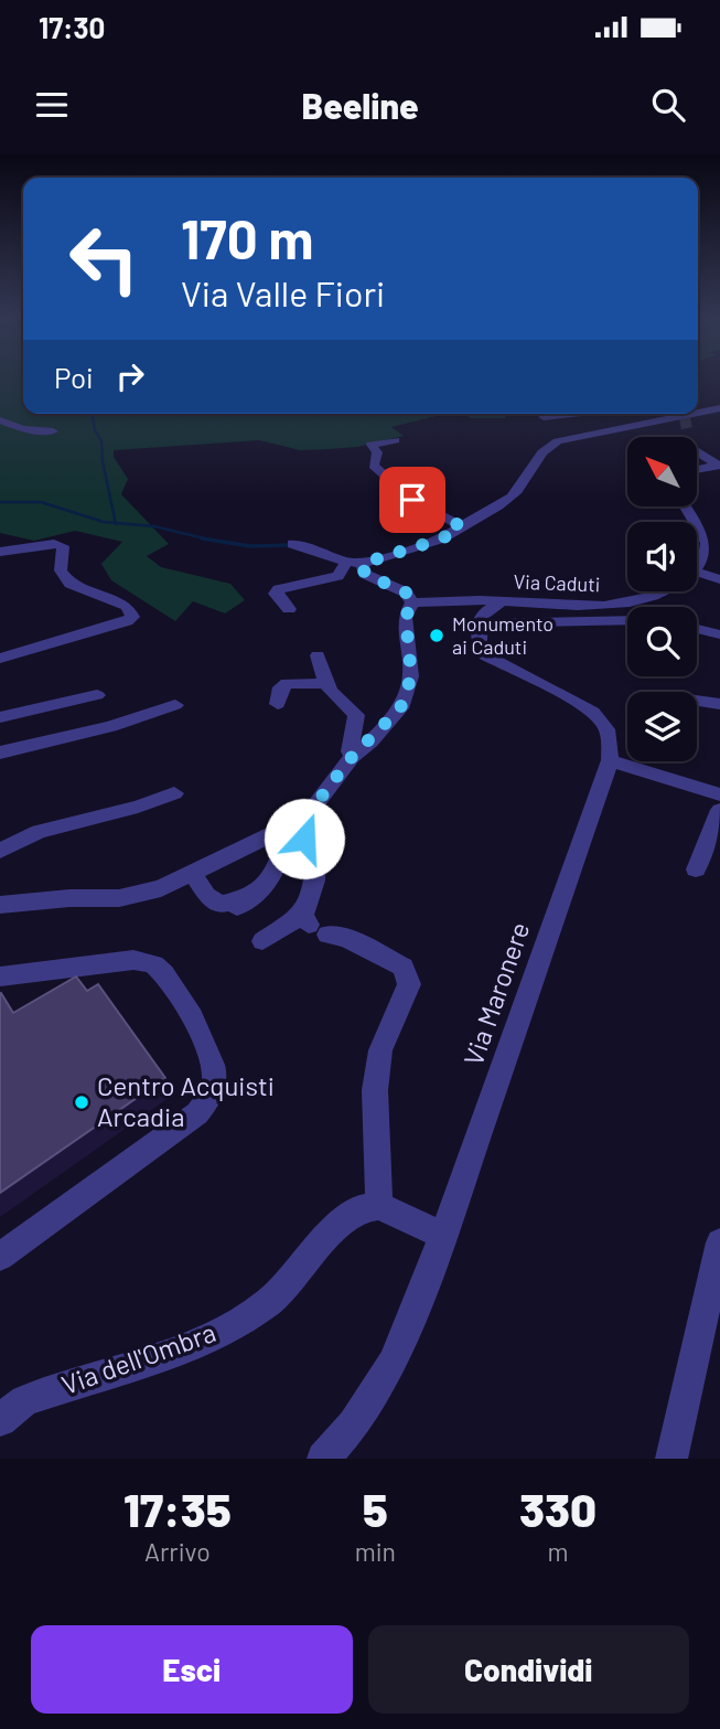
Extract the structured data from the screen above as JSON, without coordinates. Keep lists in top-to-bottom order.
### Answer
{
  "streets": {
    "street": ["Via Caduti", "Via Maronere", "Via dell'Ombra"]
  },
  "places": ["Monumento ai Caduti", "Centro Acquisti Arcadia"],
  "north": "top left",
  "page": {
    "status": "17:30",
    "header": "Beeline",
    "turn": ["170 m", "Via Valle Fiori"],
    "then": "Poi",
    "eta": [
      "17:35",
      "Arrivo",
      "5",
      "min",
      "330",
      "m"
    ],
    "buttons": ["Esci", "Condividi"]
  }
}
